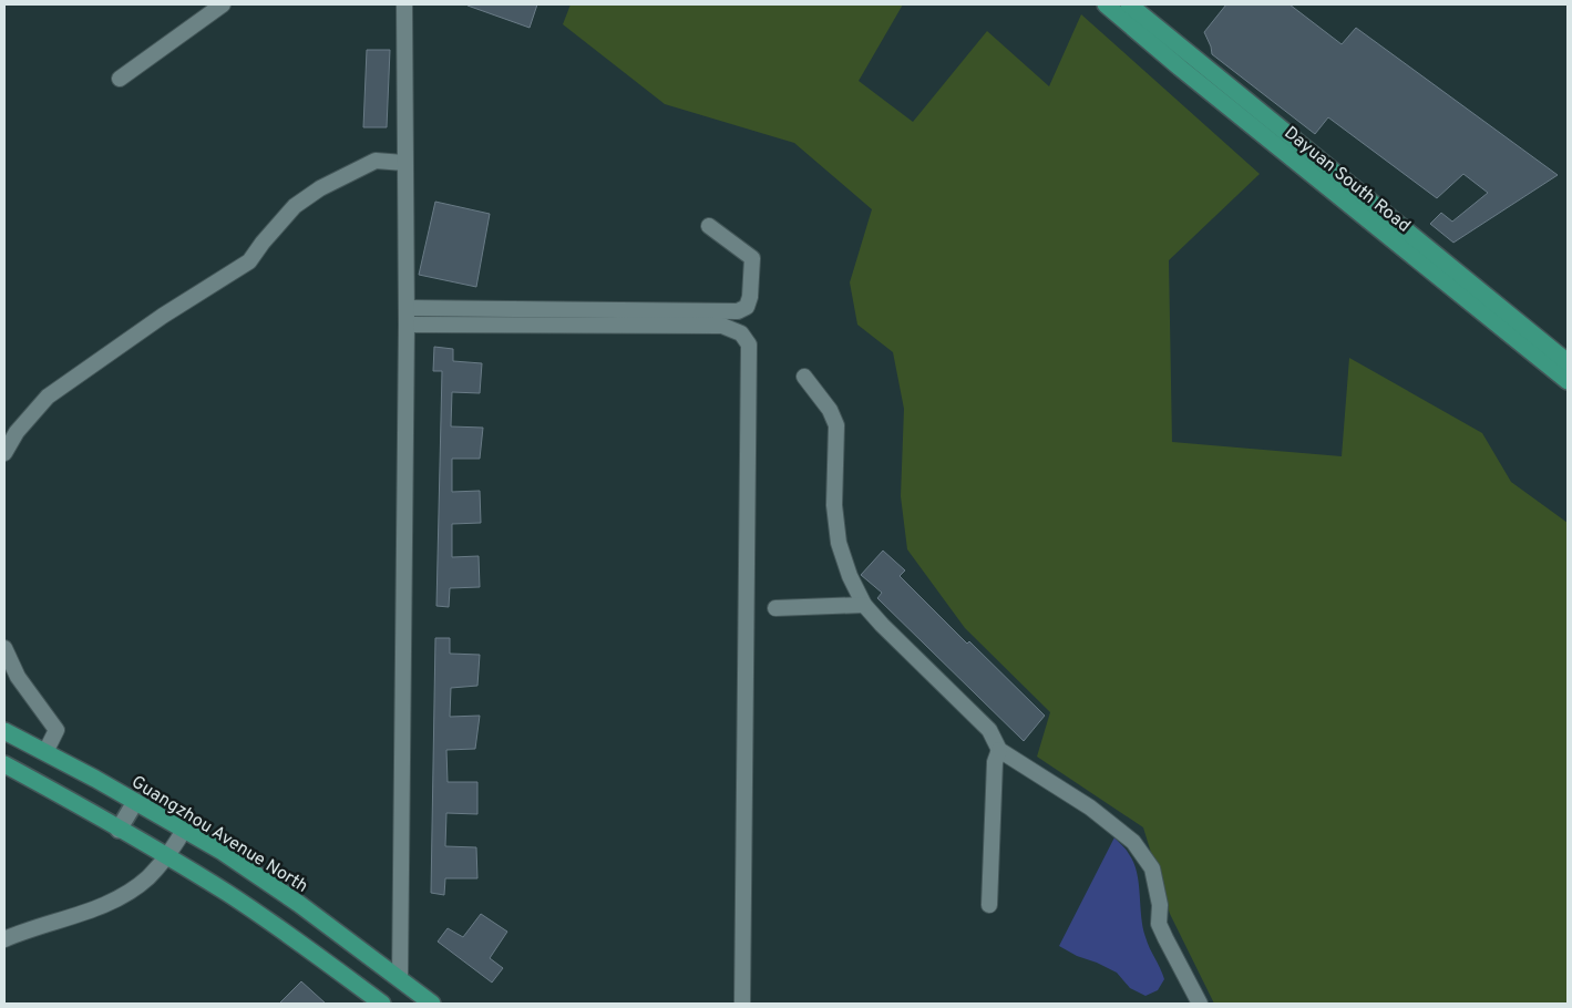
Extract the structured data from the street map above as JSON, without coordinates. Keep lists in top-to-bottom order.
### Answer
{
  "streets": {
    "main road": ["Dayuan South Road", "Guangzhou Avenue North"]
  }
}
